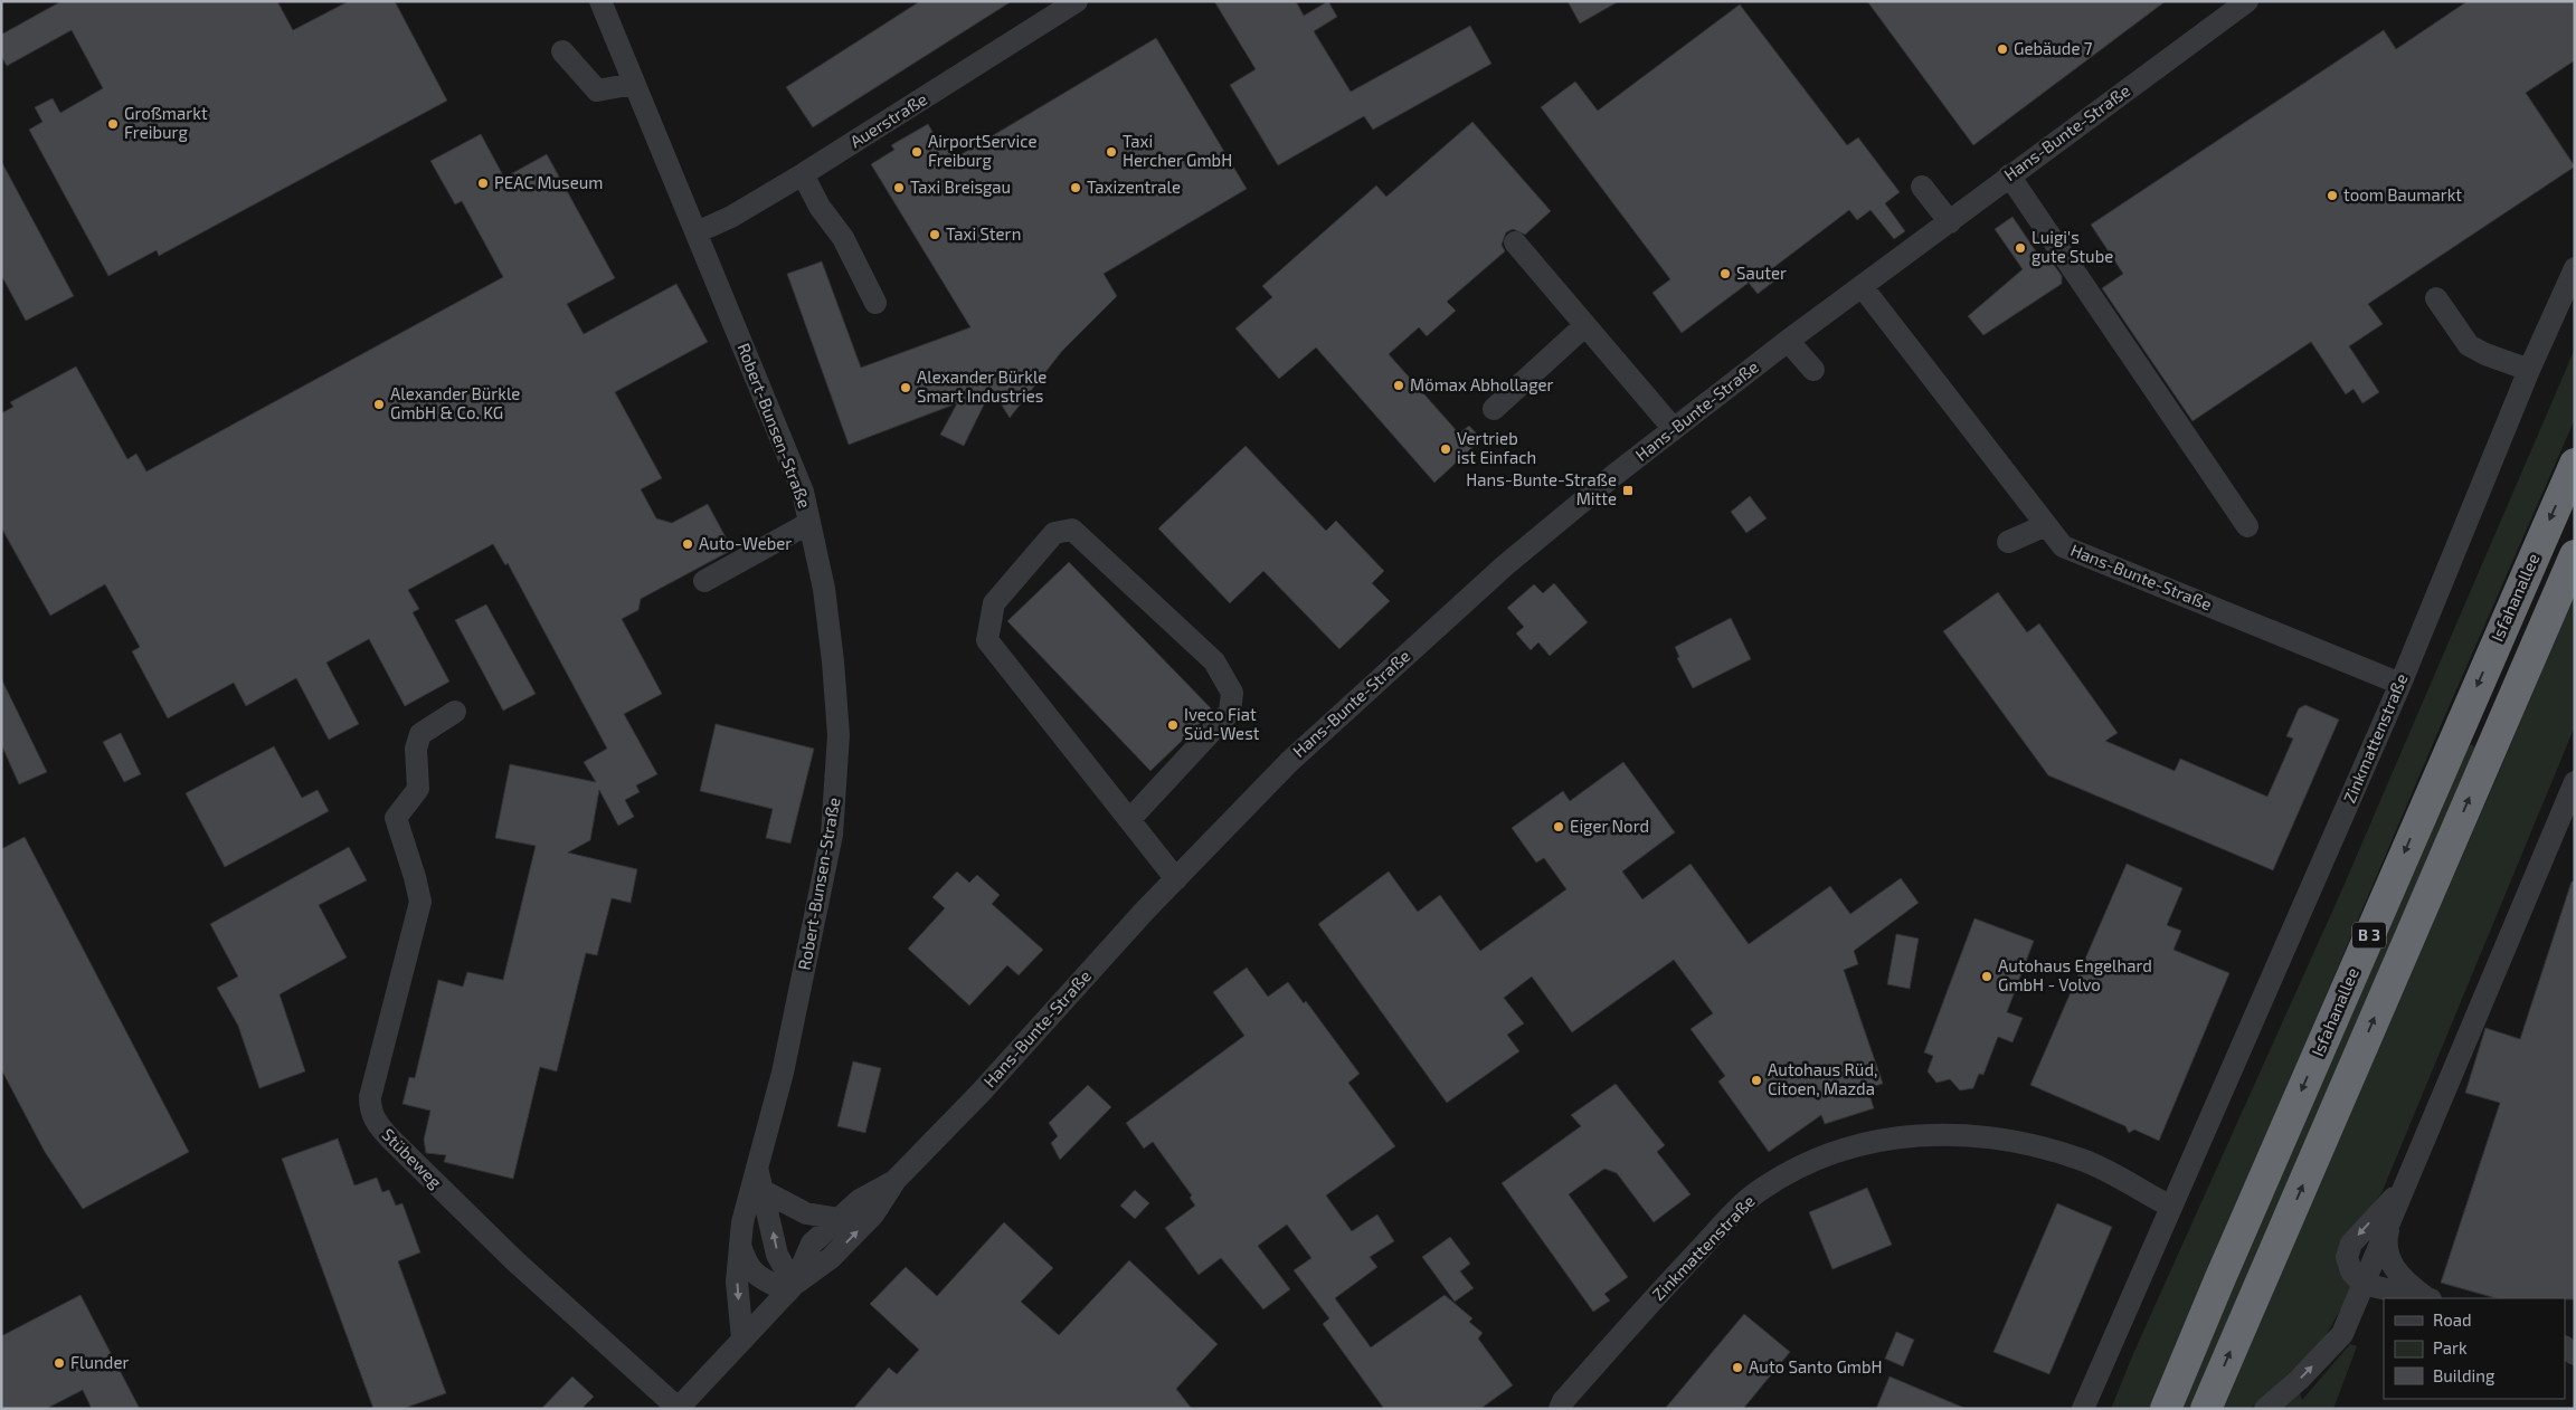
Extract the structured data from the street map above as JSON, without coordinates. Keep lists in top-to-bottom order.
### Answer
{
  "streets": {
    "highway": ["Isfahanallee", "B 3"],
    "street": [
      "Auerstraße",
      "Hans-Bunte-Straße",
      "Robert-Bunsen-Straße",
      "Zinkmattenstraße",
      "Stübeweg"
    ]
  },
  "crossings": [
    ["Auerstraße", "Robert-Bunsen-Straße"],
    ["Hans-Bunte-Straße", "Robert-Bunsen-Straße"],
    ["Hans-Bunte-Straße", "Zinkmattenstraße"],
    ["Hans-Bunte-Straße", "Stübeweg"]
  ],
  "places": {
    "other": [
      "Gebäude 7",
      "Großmarkt Freiburg",
      "AirportService Freiburg",
      "Taxi Hercher GmbH",
      "PEAC Museum",
      "Taxi Breisgau",
      "Taxizentrale",
      "toom Baumarkt",
      "Taxi Stern",
      "Luigi's gute Stube",
      "Sauter",
      "Mömax Abhollager",
      "Alexander Bürkle Smart Industries",
      "Alexander Bürkle GmbH & Co. KG",
      "Vertrieb ist Einfach",
      "Auto-Weber",
      "Iveco Fiat Süd-West",
      "Eiger Nord",
      "Autohaus Engelhard GmbH - Volvo",
      "Autohaus Rüd, Citoen, Mazda",
      "Flunder",
      "Auto Santo GmbH"
    ],
    "transit": ["Hans-Bunte-Straße Mitte"]
  },
  "legend": ["Road", "Park", "Building"]
}
